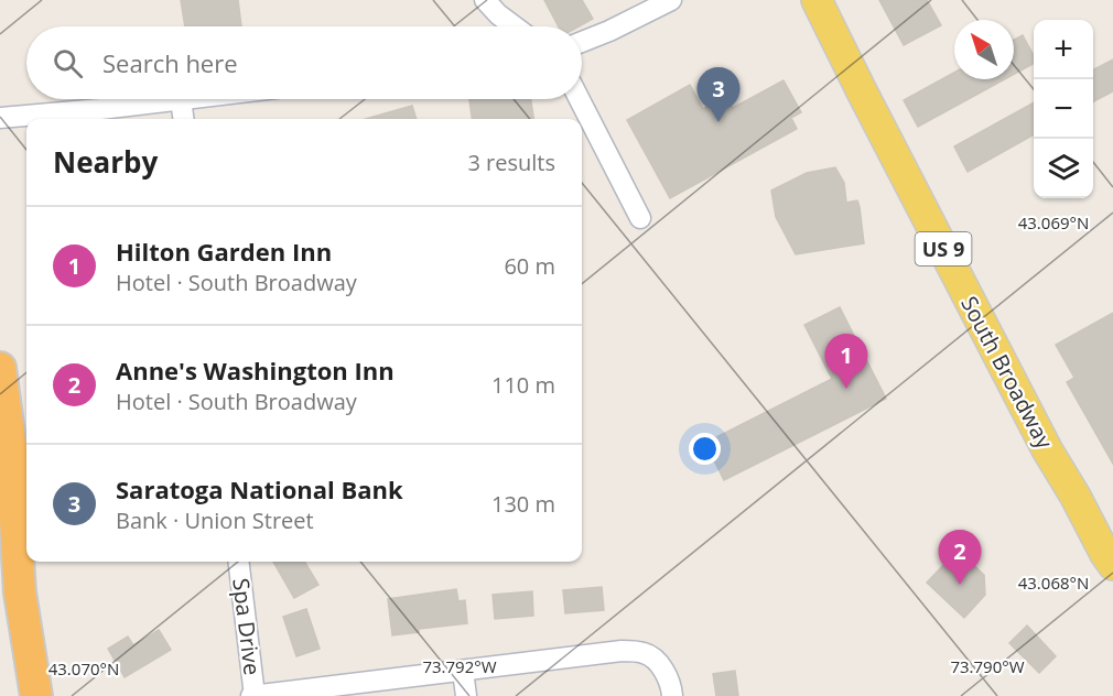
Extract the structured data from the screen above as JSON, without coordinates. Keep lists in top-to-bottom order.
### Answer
{
  "streets": {
    "main road": ["US 9", "South Broadway"],
    "street": ["Spa Drive"]
  },
  "north": "top left",
  "page": {
    "map_buttons": ["+", "−"],
    "search": "Search here",
    "pins": ["3", "1", "2"],
    "heading": ["Nearby", "3 results"],
    "list": [
      {
        "mark": "1",
        "name": "Hilton Garden Inn",
        "note": "Hotel · South Broadway",
        "value": "60 m"
      },
      {
        "mark": "2",
        "name": "Anne's Washington Inn",
        "note": "Hotel · South Broadway",
        "value": "110 m"
      },
      {
        "mark": "3",
        "name": "Saratoga National Bank",
        "note": "Bank · Union Street",
        "value": "130 m"
      }
    ]
  },
  "coordinates": [
    "43.069°N",
    "43.068°N",
    "73.792°W",
    "73.790°W",
    "43.070°N"
  ]
}
